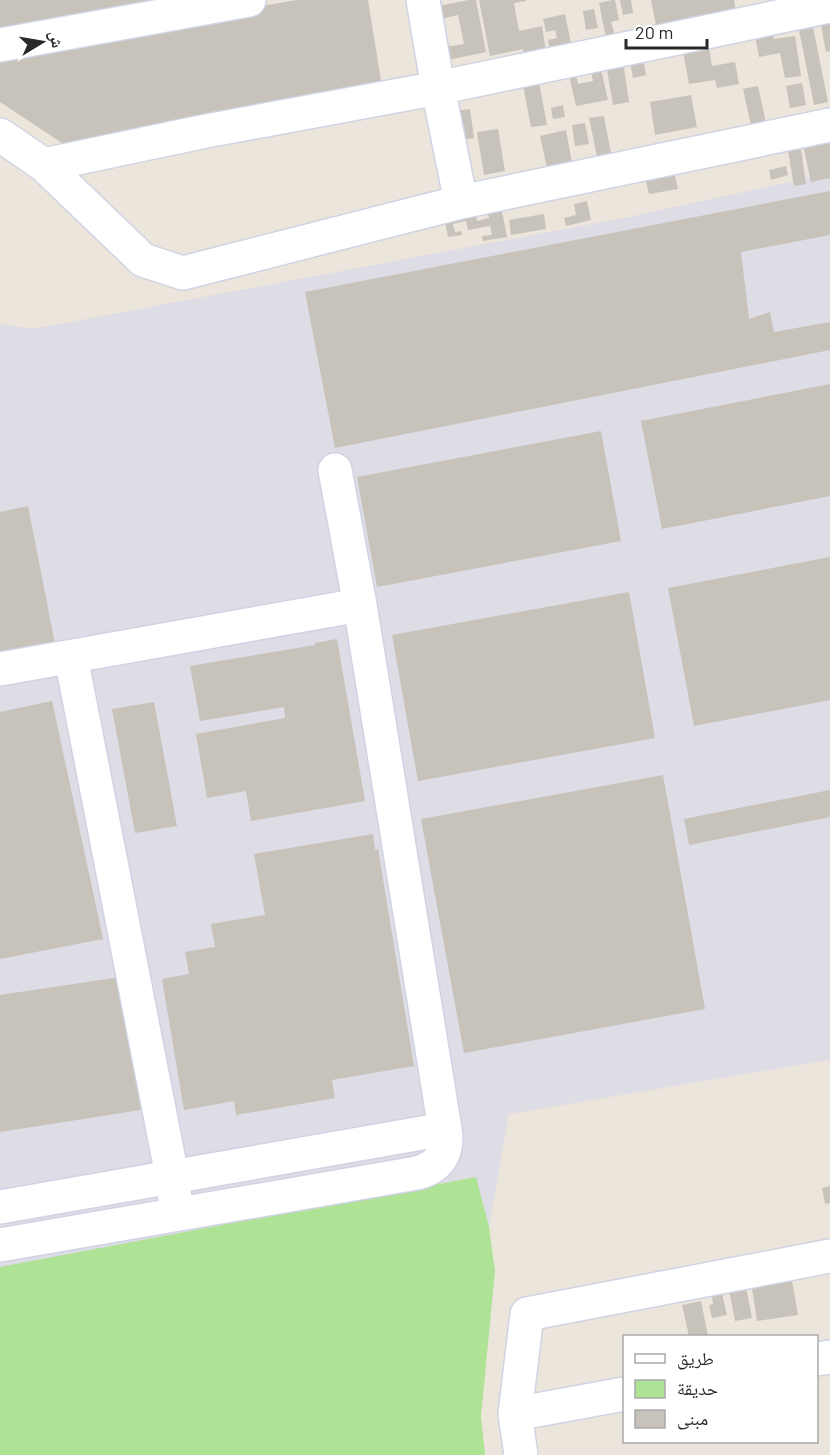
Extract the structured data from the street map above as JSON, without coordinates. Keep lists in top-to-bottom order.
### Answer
{
  "legend": ["طريق", "حديقة", "مبنى"],
  "scale_bar": "20 m",
  "north": "right"
}
